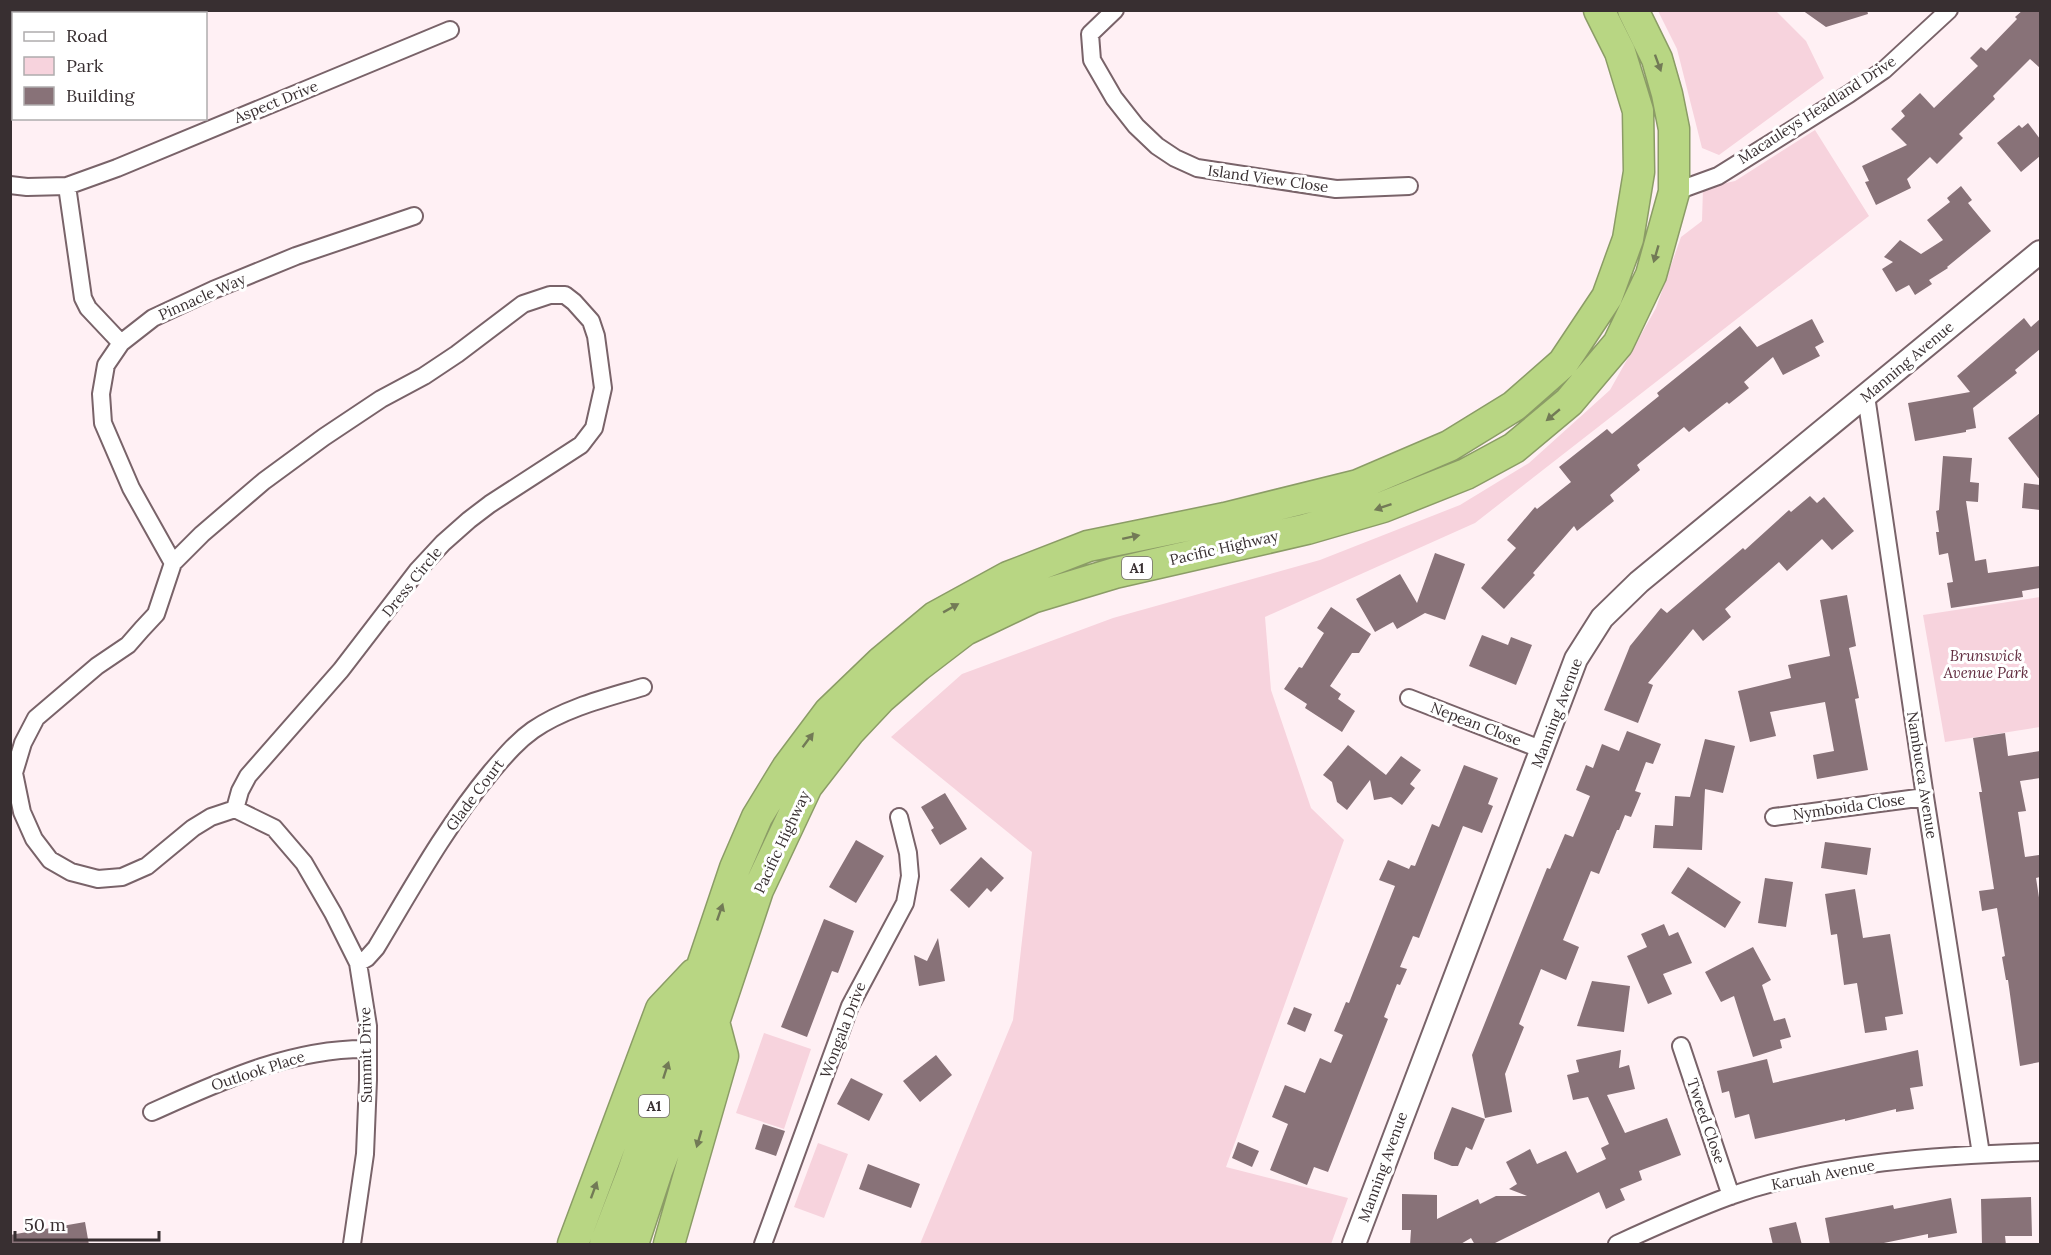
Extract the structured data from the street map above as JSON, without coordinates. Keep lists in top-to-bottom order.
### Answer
{
  "streets": {
    "highway": ["Pacific Highway", "A1"],
    "street": [
      "Aspect Drive",
      "Macauleys Headland Drive",
      "Island View Close",
      "Pinnacle Way",
      "Manning Avenue",
      "Dress Circle",
      "Nepean Close",
      "Nambucca Avenue",
      "Glade Court",
      "Nymboida Close",
      "Wongala Drive",
      "Summit Drive",
      "Outlook Place",
      "Tweed Close",
      "Karuah Avenue"
    ]
  },
  "crossings": [
    ["Macauleys Headland Drive", "Pacific Highway"],
    ["Pinnacle Way", "Dress Circle"],
    ["Manning Avenue", "Nepean Close"],
    ["Manning Avenue", "Nambucca Avenue"],
    ["Dress Circle", "Summit Drive"],
    ["Nambucca Avenue", "Nymboida Close"],
    ["Nambucca Avenue", "Karuah Avenue"],
    ["Glade Court", "Summit Drive"],
    ["Summit Drive", "Outlook Place"],
    ["Tweed Close", "Karuah Avenue"]
  ],
  "parks": ["Brunswick Avenue Park"],
  "legend": ["Road", "Park", "Building"],
  "scale_bar": "50 m"
}
